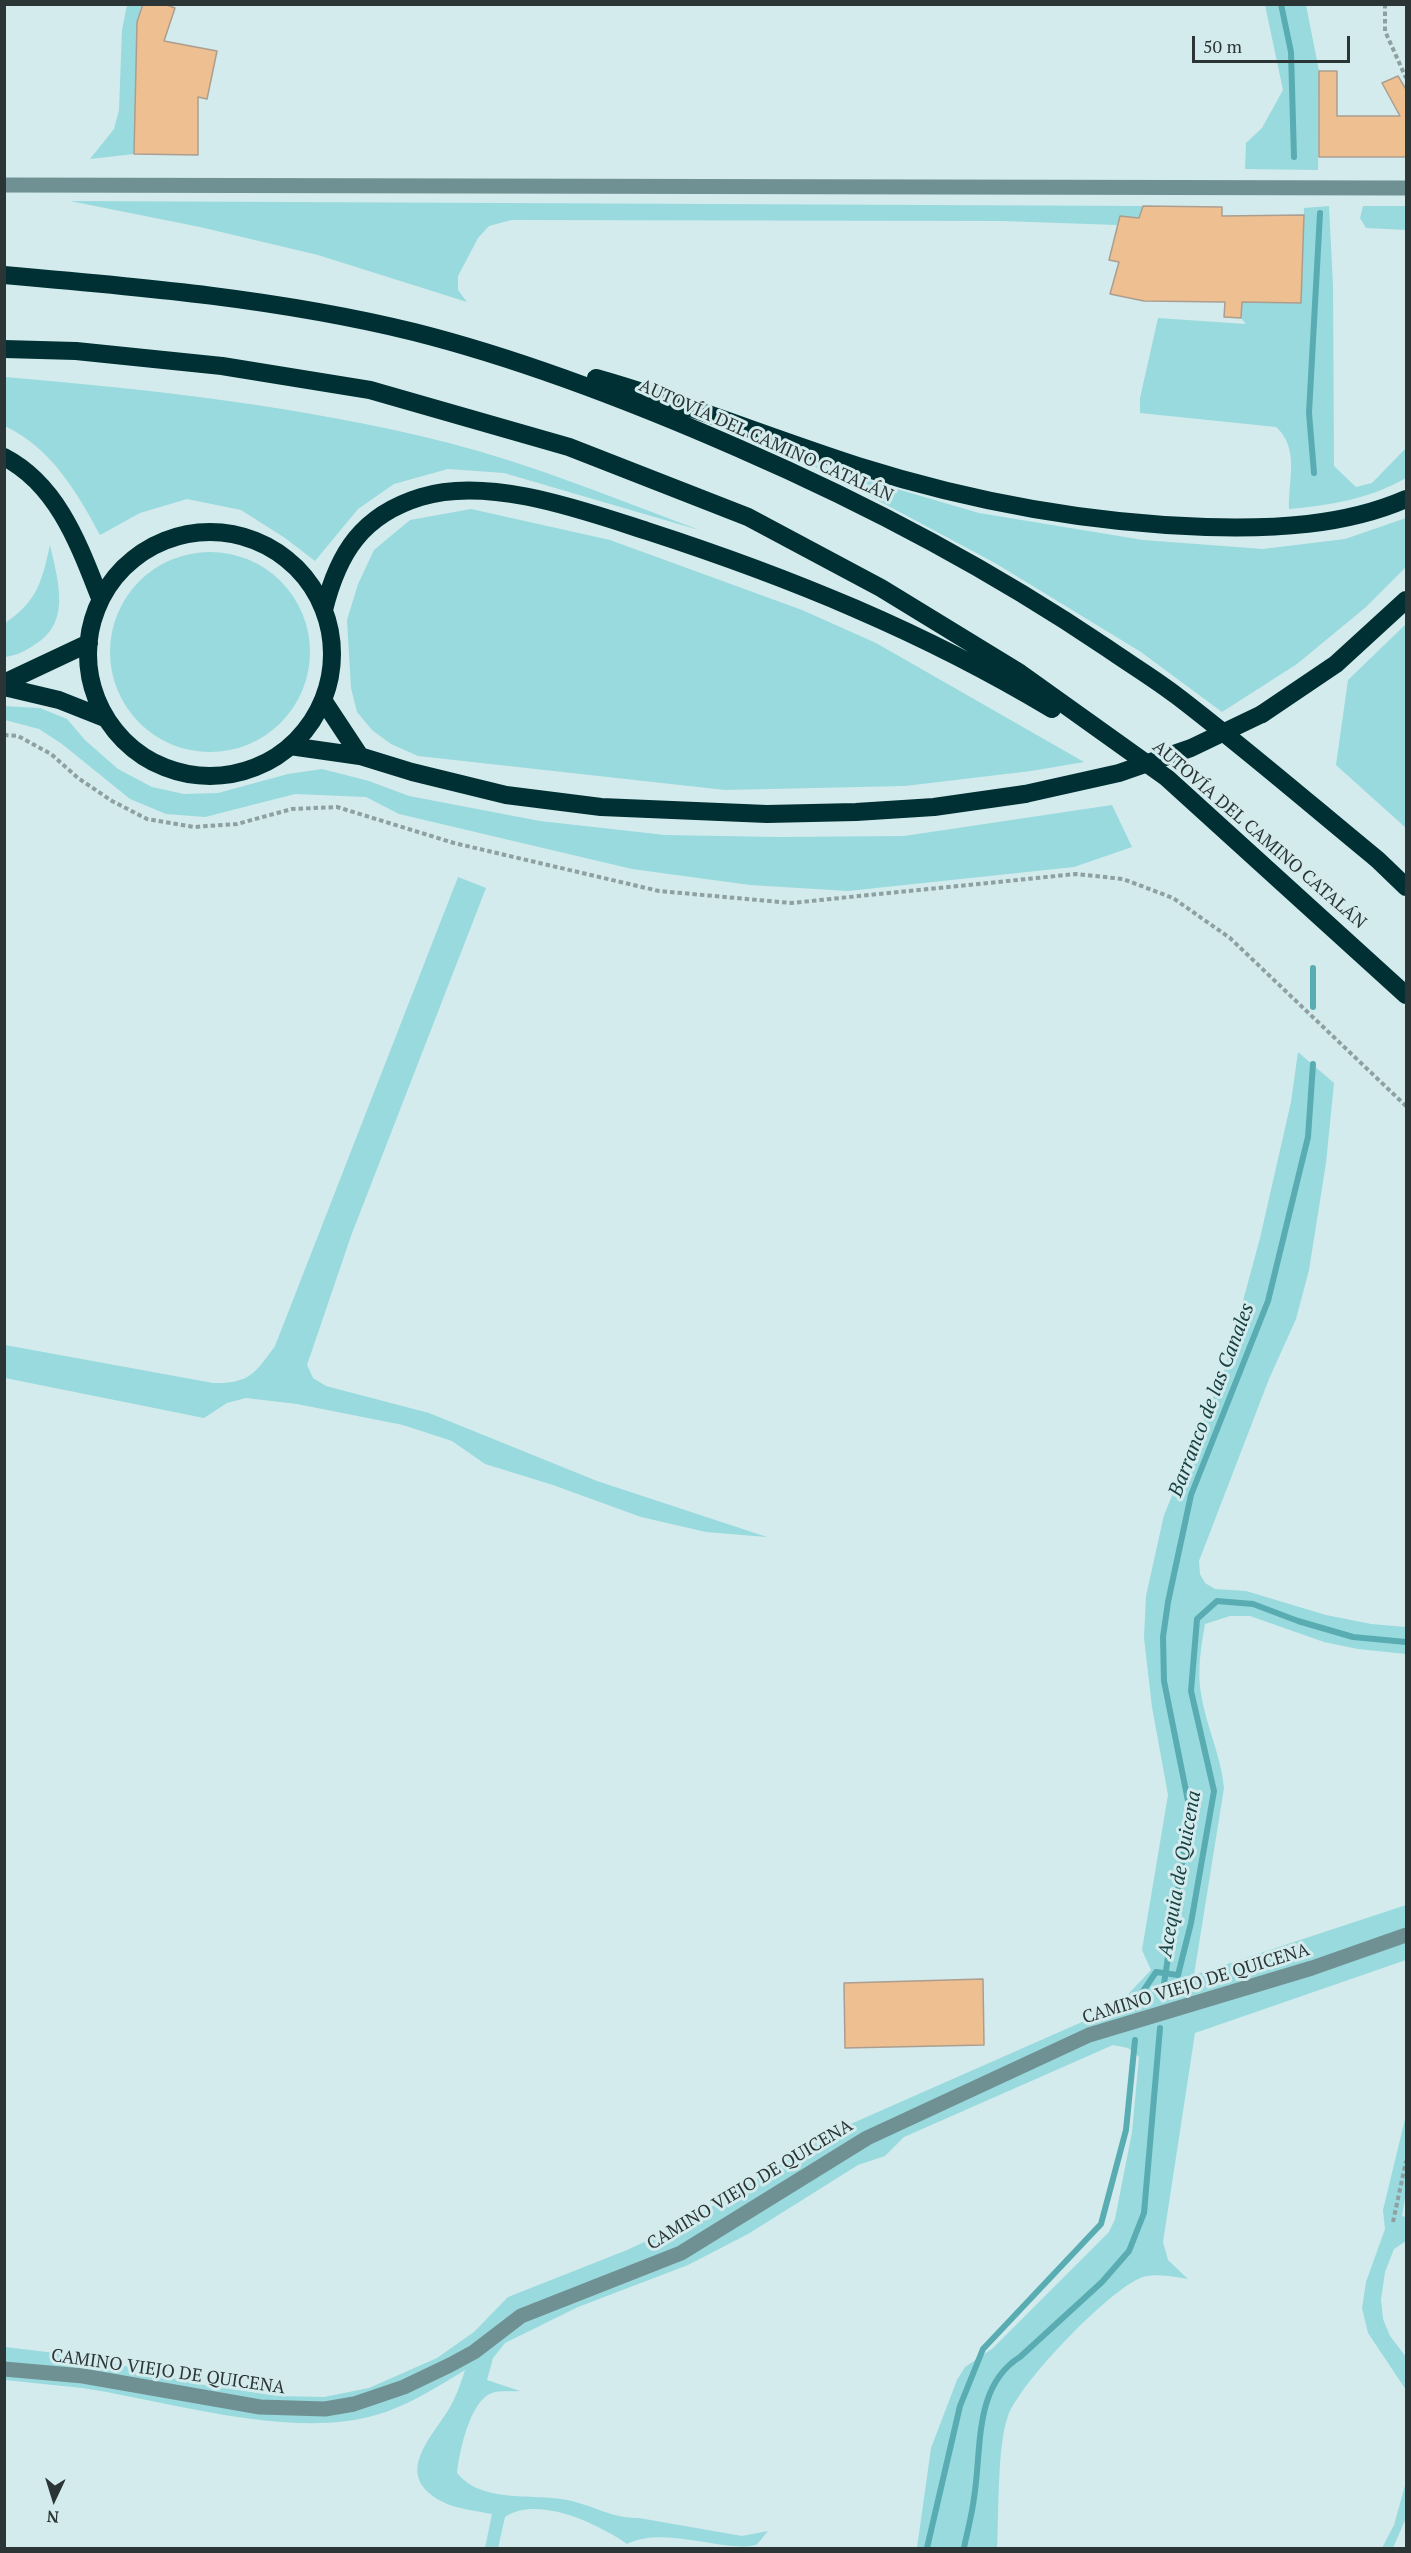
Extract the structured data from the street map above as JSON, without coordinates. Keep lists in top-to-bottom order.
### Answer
{
  "streets": {
    "highway": ["AUTOVÍA DEL CAMINO CATALÁN"],
    "street": ["CAMINO VIEJO DE QUICENA"]
  },
  "water": ["Barranco de las Canales", "Acequia de Quicena"],
  "scale_bar": "50 m",
  "north": "bottom"
}
